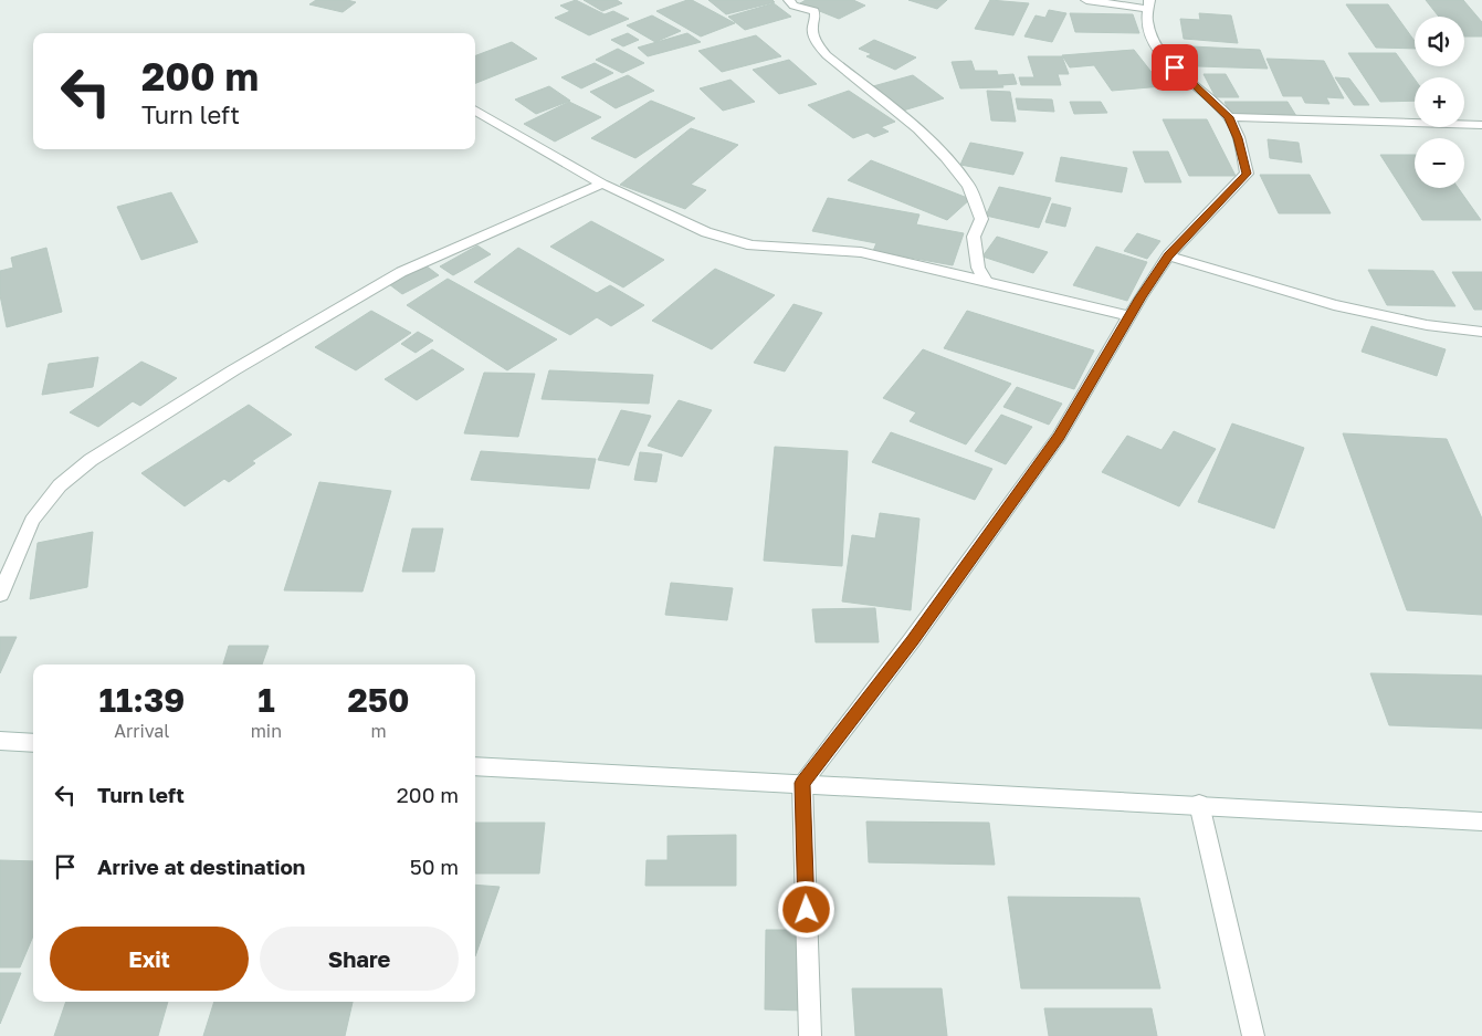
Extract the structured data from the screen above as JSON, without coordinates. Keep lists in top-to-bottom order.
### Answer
{
  "page": {
    "map_buttons": ["+", "−"],
    "turn": ["200 m", "Turn left"],
    "eta": [
      "11:39",
      "Arrival",
      "1",
      "min",
      "250",
      "m"
    ],
    "list": [
      {
        "name": "Turn left",
        "value": "200 m"
      },
      {
        "name": "Arrive at destination",
        "value": "50 m"
      }
    ],
    "buttons": ["Exit", "Share"]
  }
}
